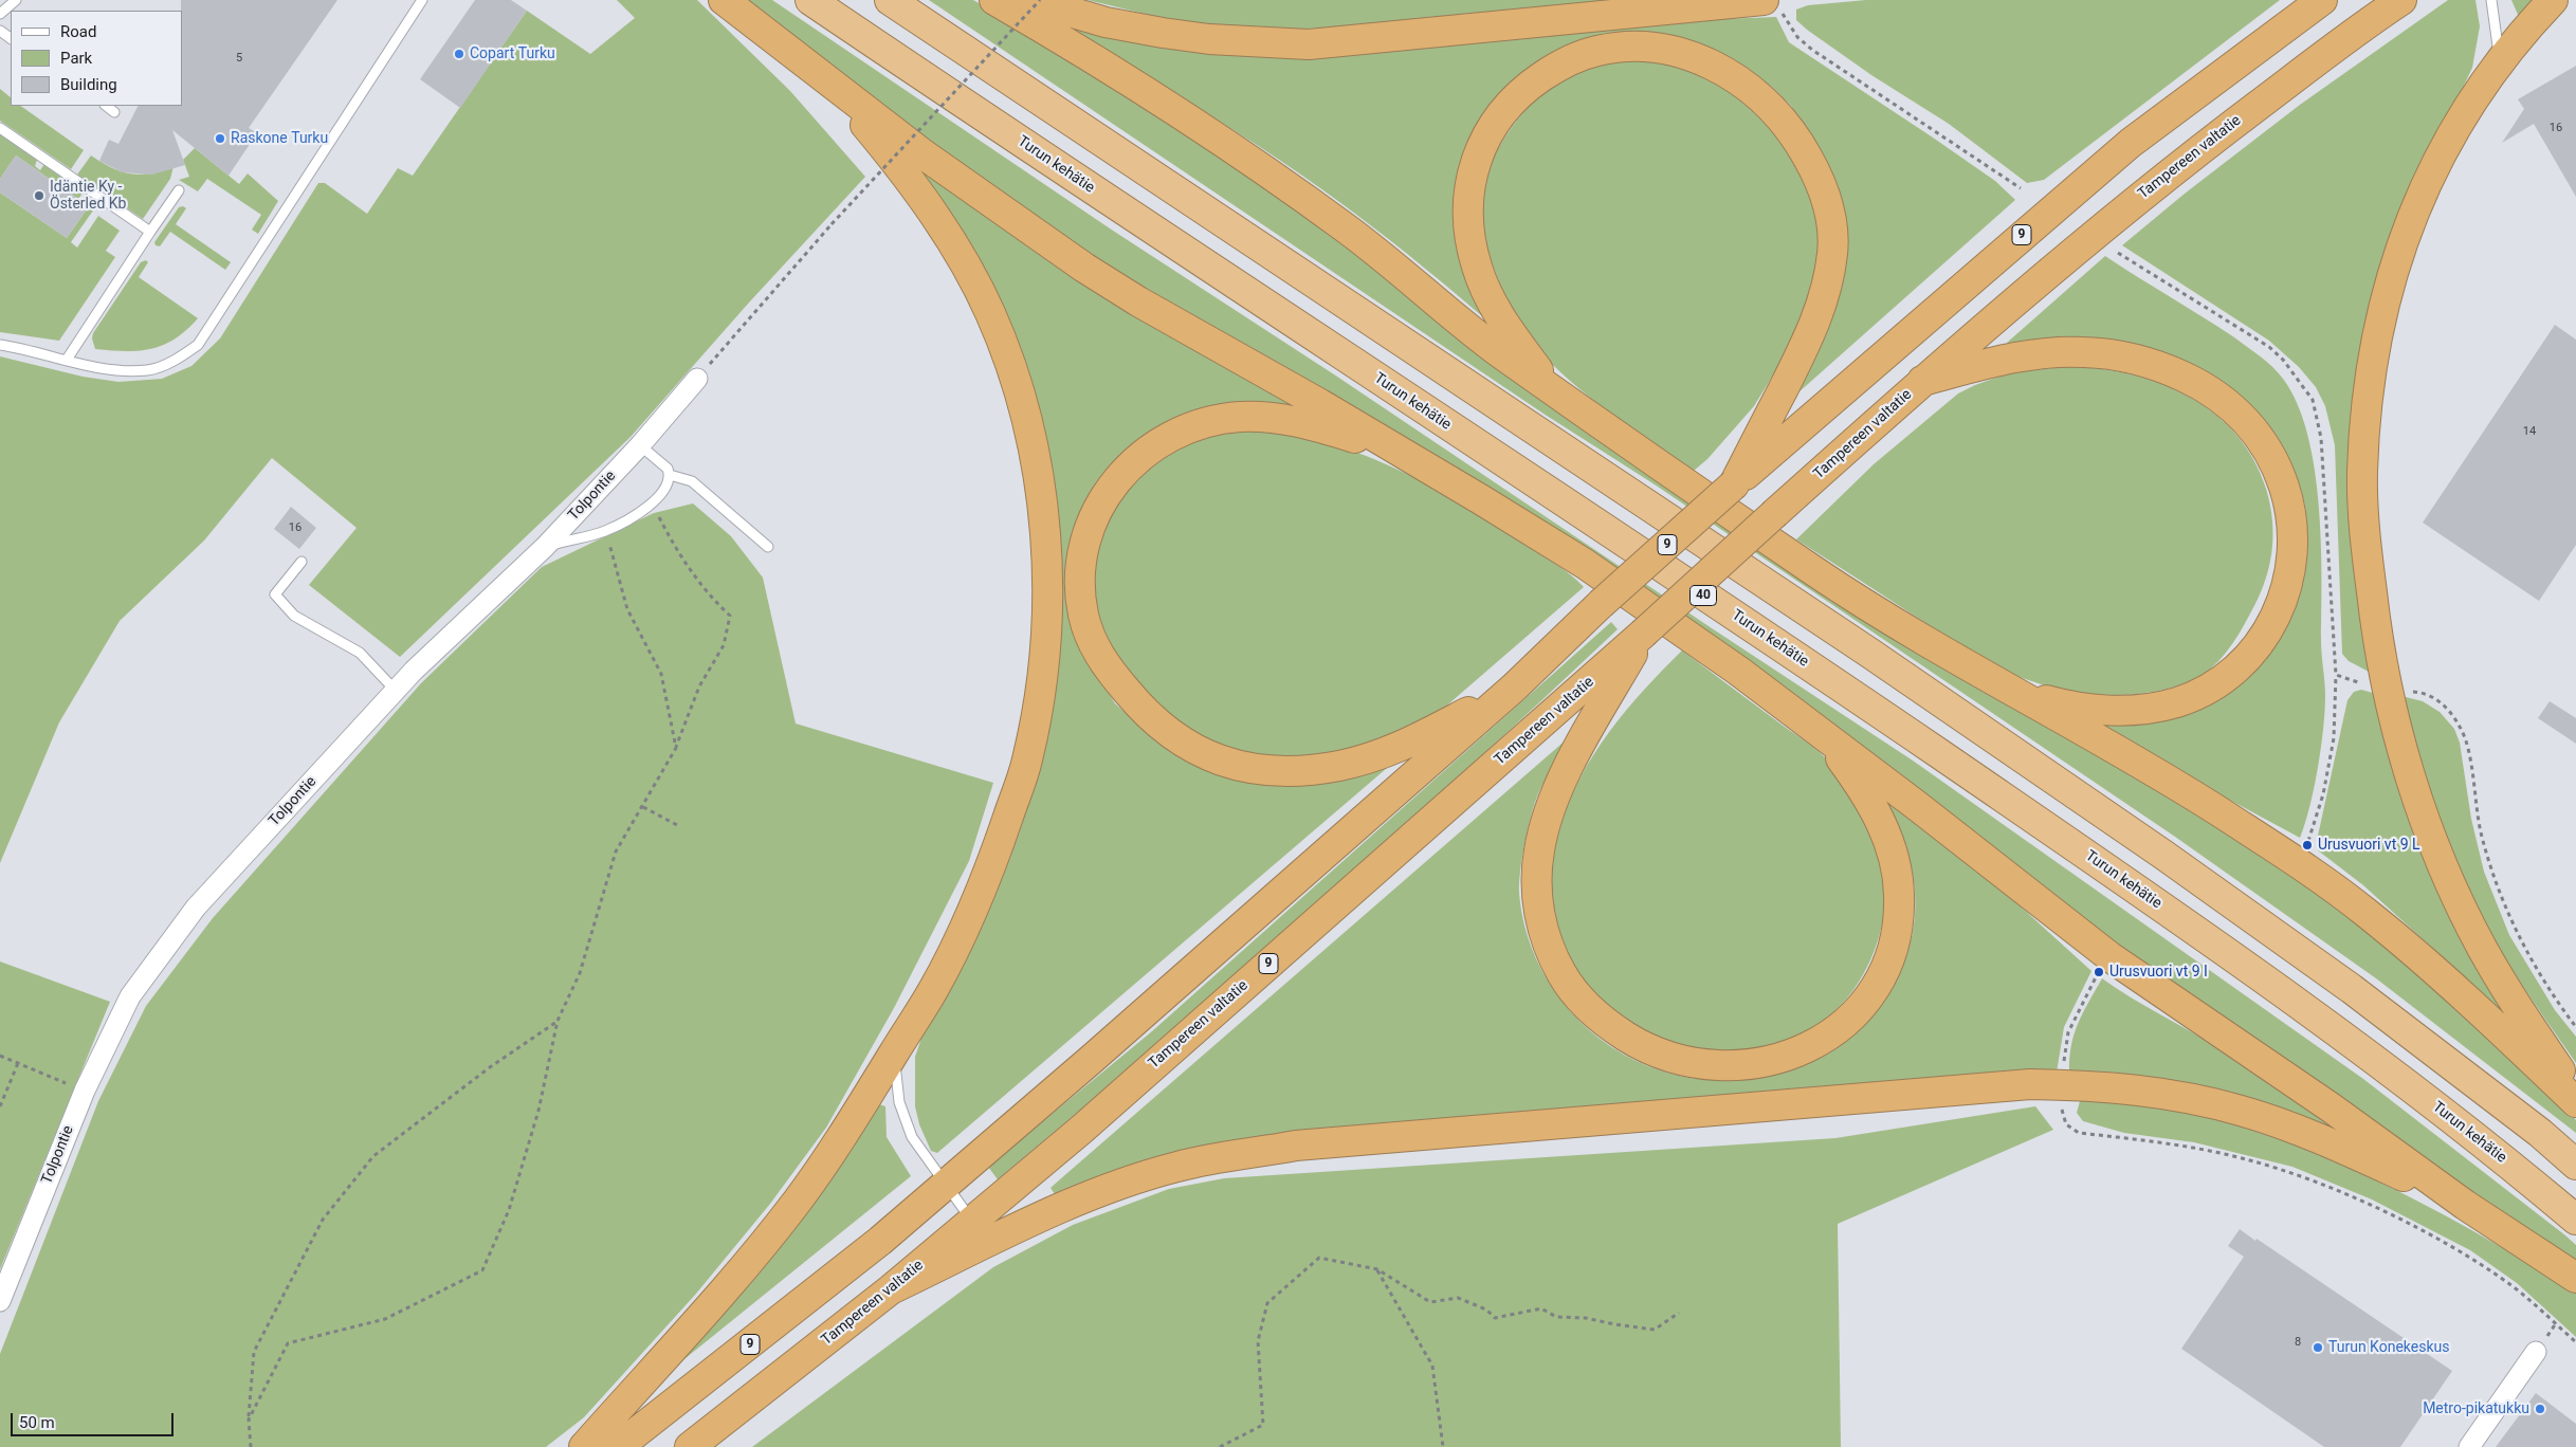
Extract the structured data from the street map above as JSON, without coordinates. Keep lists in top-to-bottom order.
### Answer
{
  "streets": {
    "highway": [
      "Tampereen valtatie",
      "Turun kehätie",
      "9",
      "40"
    ],
    "street": ["Tolpontie"]
  },
  "places": [
    "Copart Turku",
    "Raskone Turku",
    "Idäntie Ky - Österled Kb",
    "Urusvuori vt 9 L",
    "Urusvuori vt 9 I",
    "Turun Konekeskus",
    "Metro-pikatukku"
  ],
  "house_numbers": [
    "5",
    "16",
    "14",
    "16",
    "8"
  ],
  "legend": ["Road", "Park", "Building"],
  "scale_bar": "50 m"
}
